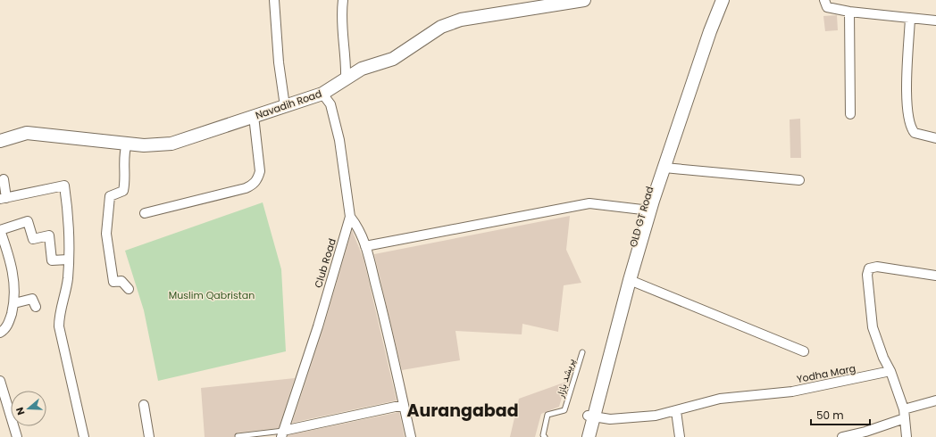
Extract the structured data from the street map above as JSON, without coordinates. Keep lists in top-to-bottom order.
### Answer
{
  "streets": {
    "main road": ["Navadih Road", "OLD GT Road"],
    "street": ["Club Road", "Yodha Marg"],
    "lane": ["پریشد بازار"]
  },
  "crossings": [
    ["Navadih Road", "Club Road"],
    ["OLD GT Road", "Yodha Marg"]
  ],
  "districts": ["Aurangabad"],
  "parks": ["Muslim Qabristan"],
  "scale_bar": "50 m",
  "north": "left"
}
